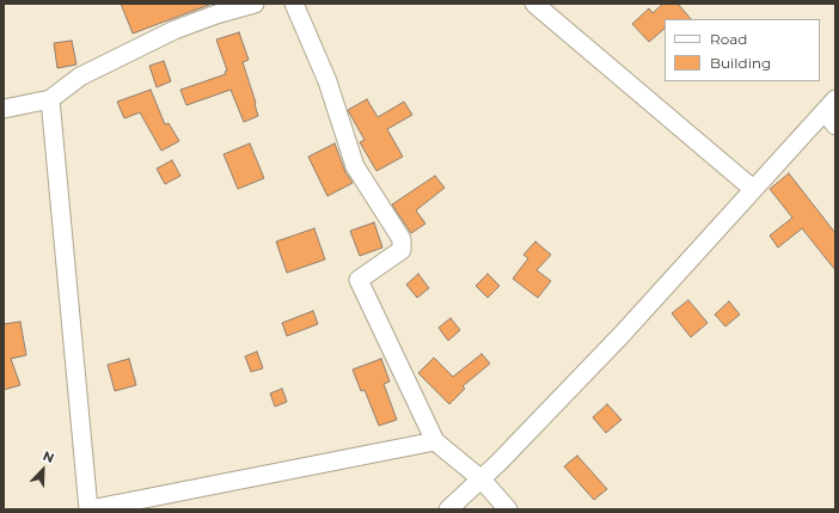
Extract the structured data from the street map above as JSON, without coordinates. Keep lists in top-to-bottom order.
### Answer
{
  "legend": ["Road", "Building"],
  "north": "top right"
}
